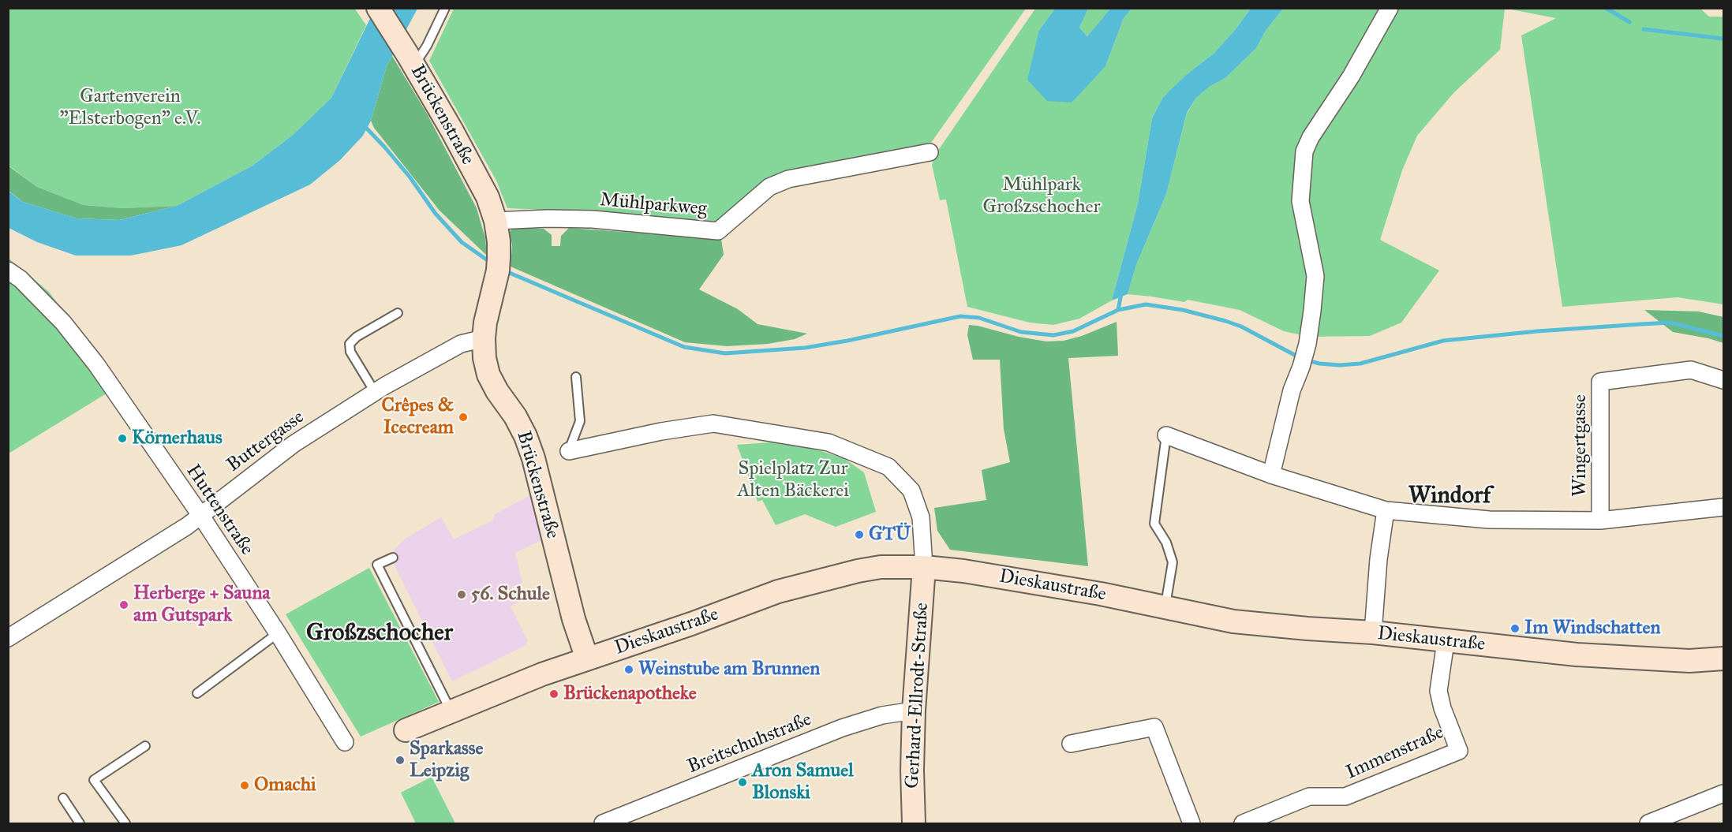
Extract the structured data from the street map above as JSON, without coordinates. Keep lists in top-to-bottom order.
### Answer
{
  "streets": {
    "main road": ["Brückenstraße", "Dieskaustraße", "Gerhard-Ellrodt-Straße"],
    "street": [
      "Mühlparkweg",
      "Buttergasse",
      "Wingertgasse",
      "Huttenstraße",
      "Breitschuhstraße",
      "Immenstraße"
    ]
  },
  "crossings": [
    ["Brückenstraße", "Mühlparkweg"],
    ["Brückenstraße", "Buttergasse"],
    ["Brückenstraße", "Dieskaustraße"],
    ["Buttergasse", "Huttenstraße"],
    ["Dieskaustraße", "Gerhard-Ellrodt-Straße"],
    ["Dieskaustraße", "Immenstraße"],
    ["Gerhard-Ellrodt-Straße", "Breitschuhstraße"]
  ],
  "districts": ["Windorf", "Großzschocher"],
  "parks": ["Gartenverein \"Elsterbogen\" e.V.", "Mühlpark Großzschocher", "Spielplatz Zur Alten Bäckerei"],
  "places": [
    "Crêpes & Icecream",
    "Körnerhaus",
    "GTÜ",
    "56. Schule",
    "Herberge + Sauna am Gutspark",
    "Im Windschatten",
    "Weinstube am Brunnen",
    "Brückenapotheke",
    "Sparkasse Leipzig",
    "Aron Samuel Blonski",
    "Omachi"
  ]
}
